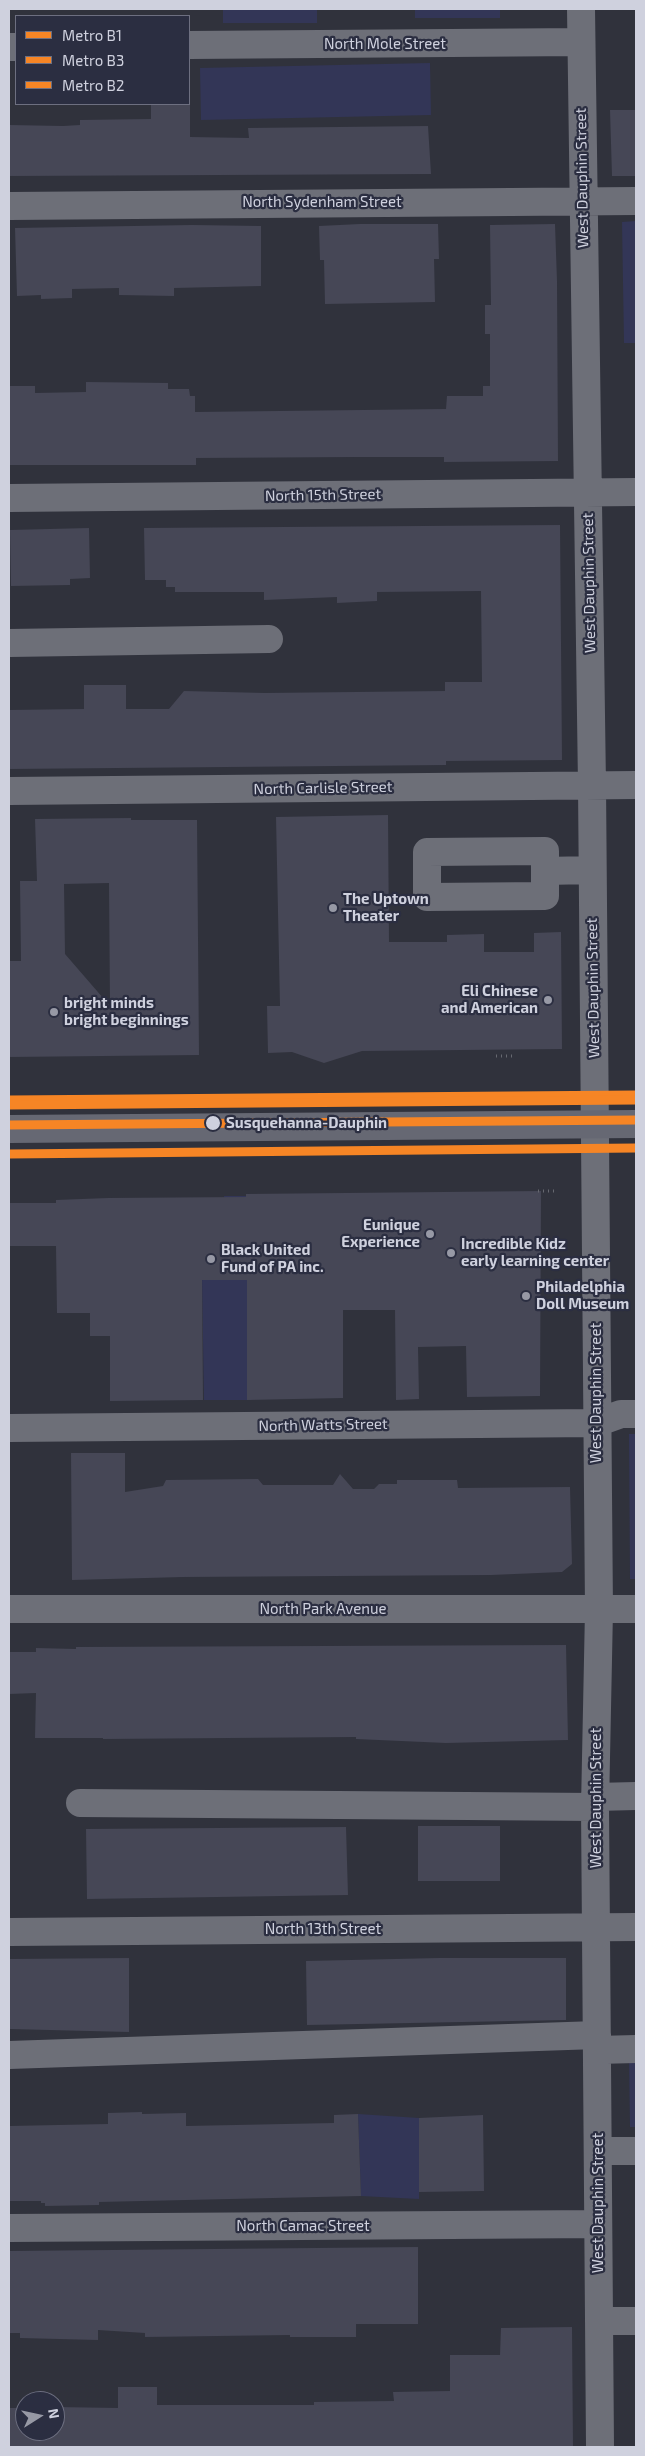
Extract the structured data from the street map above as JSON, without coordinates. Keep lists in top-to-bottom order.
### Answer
{
  "streets": {
    "street": [
      "North Mole Street",
      "West Dauphin Street",
      "North Sydenham Street",
      "North 15th Street",
      "North Carlisle Street",
      "North Watts Street",
      "North Park Avenue",
      "North 13th Street",
      "North Camac Street"
    ]
  },
  "crossings": [
    ["North Mole Street", "West Dauphin Street"],
    ["West Dauphin Street", "North Sydenham Street"],
    ["West Dauphin Street", "North 15th Street"],
    ["West Dauphin Street", "North Carlisle Street"],
    ["West Dauphin Street", "North Watts Street"],
    ["West Dauphin Street", "North Park Avenue"],
    ["West Dauphin Street", "North 13th Street"],
    ["West Dauphin Street", "North Camac Street"]
  ],
  "places": [
    "The Uptown Theater",
    "Eli Chinese and American",
    "bright minds bright beginnings",
    "Susquehanna-Dauphin",
    "Eunique Experience",
    "Incredible Kidz early learning center",
    "Black United Fund of PA inc.",
    "Philadelphia Doll Museum"
  ],
  "lines": ["metro line B1", "metro line B2", "metro line B3"],
  "legend": ["Metro B1", "Metro B3", "Metro B2"],
  "north": "right"
}
